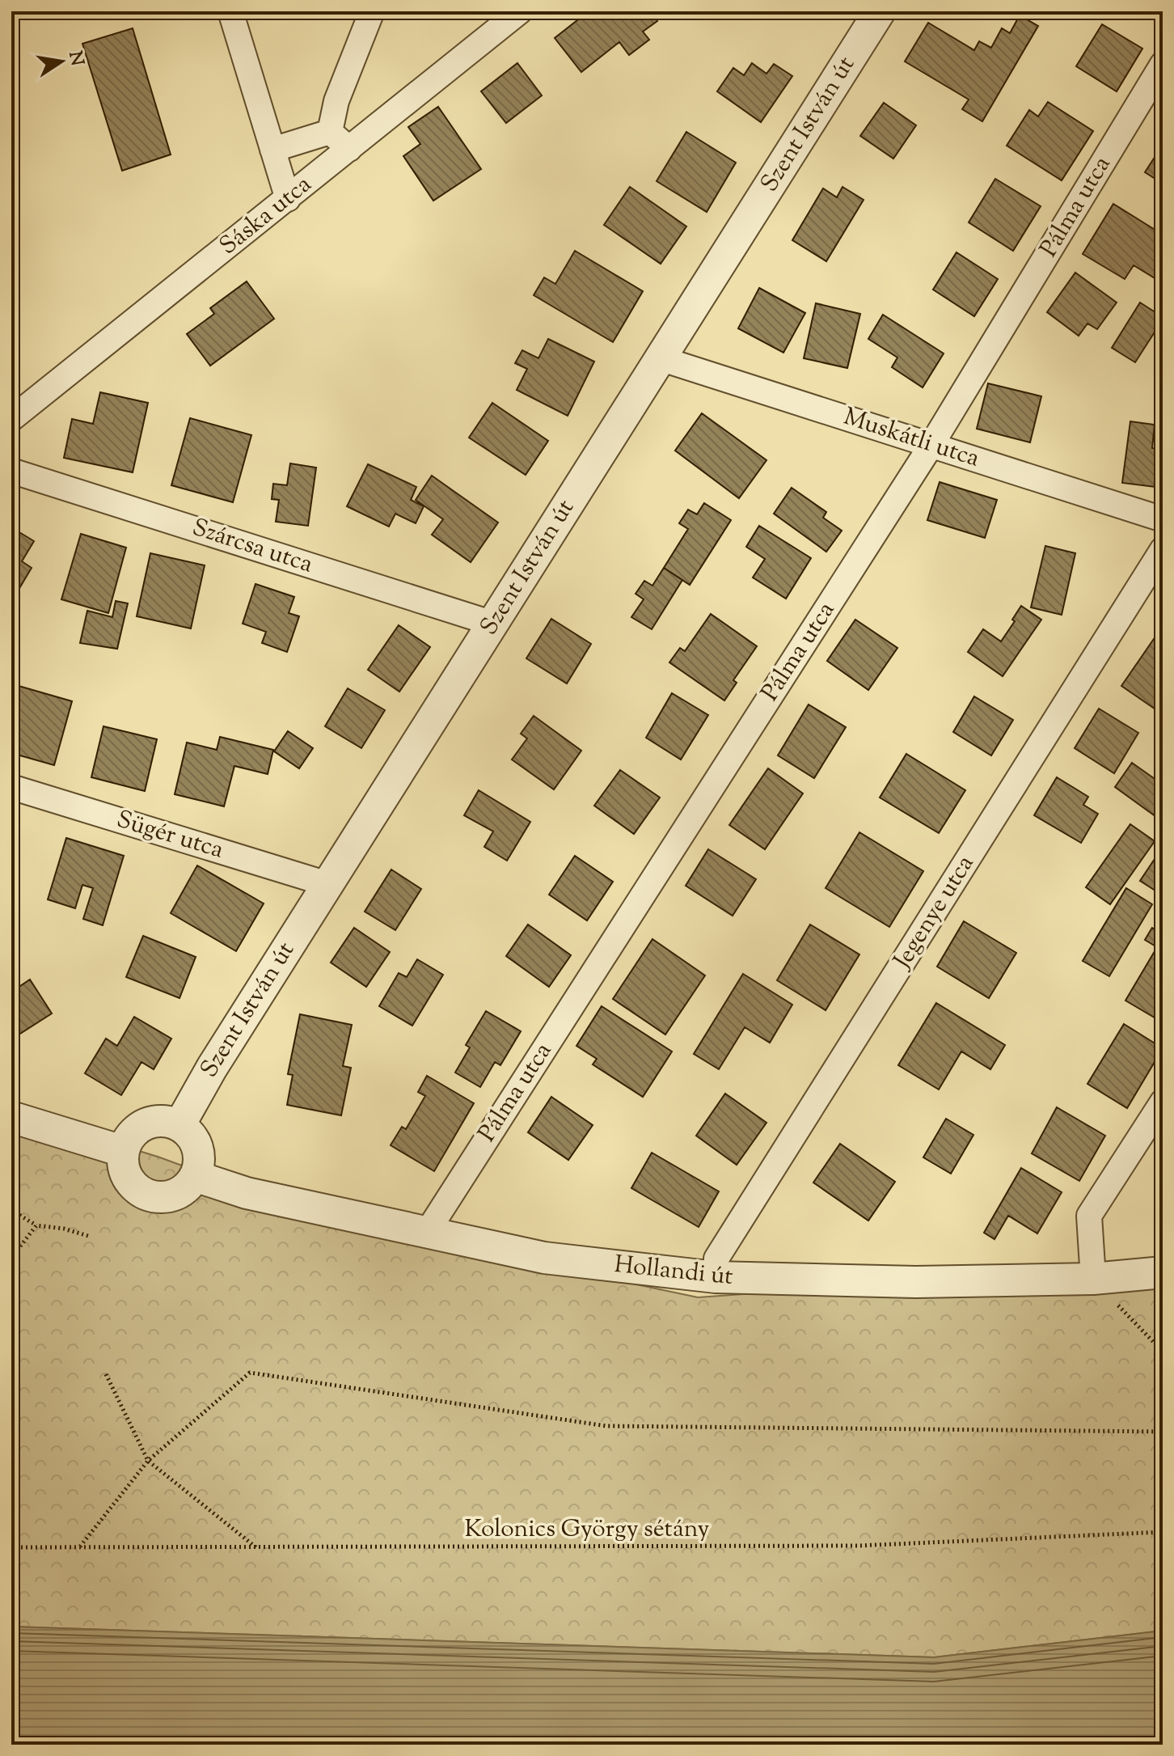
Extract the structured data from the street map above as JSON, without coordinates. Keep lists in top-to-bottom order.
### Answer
{
  "streets": {
    "street": [
      "Szent István út",
      "Pálma utca",
      "Sáska utca",
      "Muskátli utca",
      "Szárcsa utca",
      "Sügér utca",
      "Jegenye utca",
      "Hollandi út"
    ],
    "path": ["Kolonics György sétány"]
  },
  "crossings": [
    ["Szent István út", "Muskátli utca"],
    ["Szent István út", "Szárcsa utca"],
    ["Szent István út", "Sügér utca"],
    ["Szent István út", "Hollandi út"],
    ["Pálma utca", "Muskátli utca"],
    ["Pálma utca", "Hollandi út"],
    ["Jegenye utca", "Hollandi út"]
  ],
  "north": "right"
}
